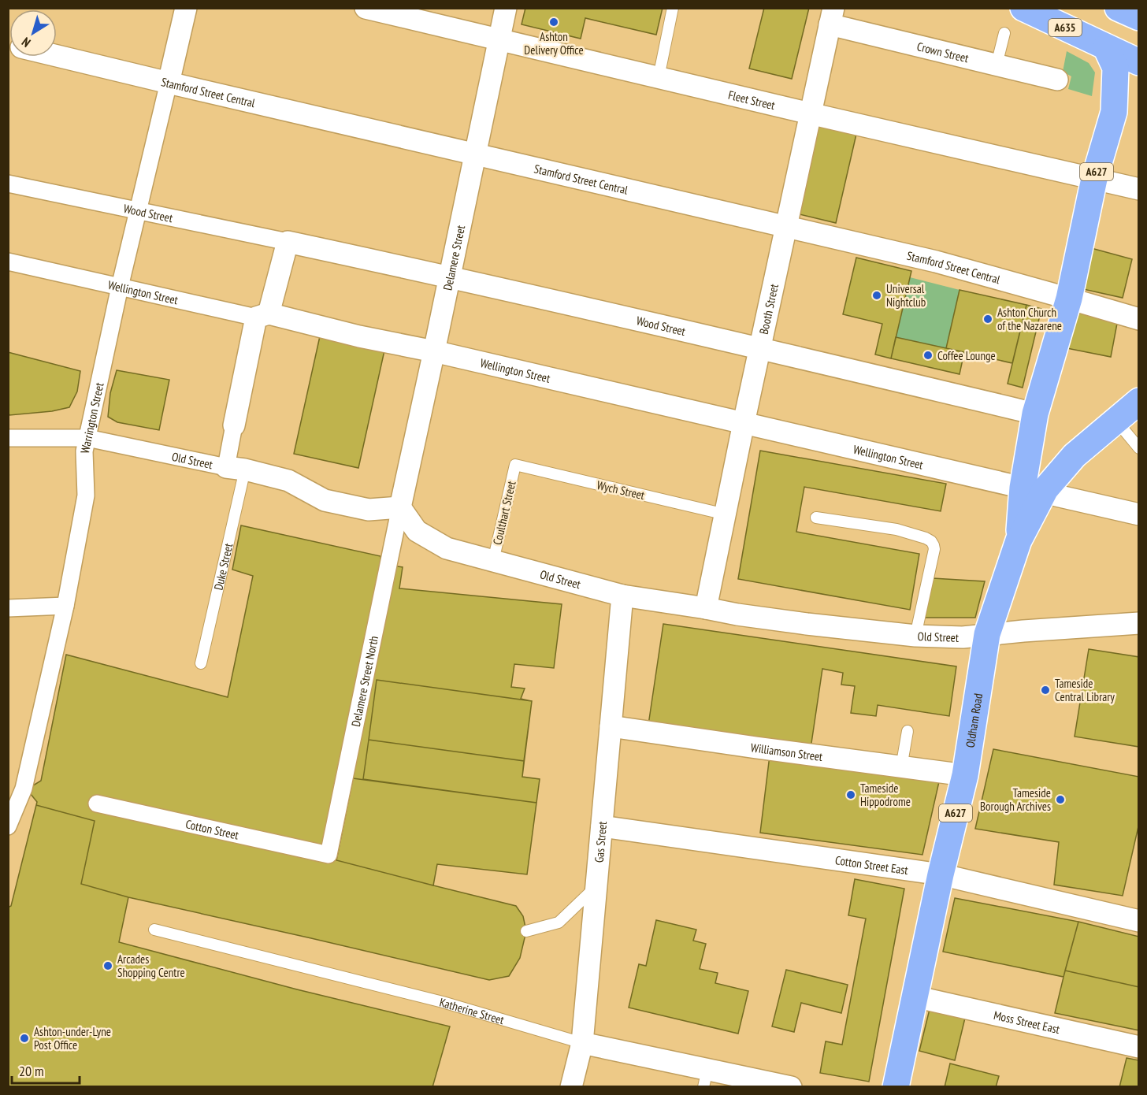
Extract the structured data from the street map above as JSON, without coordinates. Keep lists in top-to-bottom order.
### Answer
{
  "streets": {
    "highway": ["A635", "A627", "Oldham Road"],
    "street": [
      "Crown Street",
      "Stamford Street Central",
      "Fleet Street",
      "Wood Street",
      "Delamere Street",
      "Wellington Street",
      "Booth Street",
      "Warrington Street",
      "Old Street",
      "Delamere Street North",
      "Williamson Street",
      "Cotton Street",
      "Gas Street",
      "Cotton Street East",
      "Katherine Street",
      "Moss Street East"
    ],
    "lane": ["Wych Street", "Coulthart Street", "Duke Street"]
  },
  "crossings": [
    ["A635", "A627"],
    ["Crown Street", "Booth Street"],
    ["Stamford Street Central", "A627"],
    ["Stamford Street Central", "Delamere Street"],
    ["Stamford Street Central", "Booth Street"],
    ["Stamford Street Central", "Warrington Street"],
    ["Fleet Street", "A627"],
    ["Fleet Street", "Delamere Street"],
    ["Fleet Street", "Booth Street"],
    ["A627", "Wood Street"],
    ["A627", "Wellington Street"],
    ["A627", "Oldham Road"],
    ["Wood Street", "Delamere Street"],
    ["Wood Street", "Booth Street"],
    ["Wood Street", "Warrington Street"],
    ["Delamere Street", "Wellington Street"],
    ["Delamere Street", "Old Street"],
    ["Delamere Street", "Delamere Street North"],
    ["Wellington Street", "Booth Street"],
    ["Wellington Street", "Warrington Street"],
    ["Wellington Street", "Oldham Road"],
    ["Booth Street", "Old Street"],
    ["Booth Street", "Wych Street"],
    ["Warrington Street", "Old Street"],
    ["Old Street", "Coulthart Street"],
    ["Old Street", "Duke Street"],
    ["Old Street", "Delamere Street North"],
    ["Old Street", "Oldham Road"],
    ["Old Street", "Gas Street"],
    ["Wych Street", "Coulthart Street"],
    ["Delamere Street North", "Cotton Street"],
    ["Oldham Road", "Williamson Street"],
    ["Oldham Road", "Cotton Street East"],
    ["Oldham Road", "Moss Street East"],
    ["Williamson Street", "Gas Street"],
    ["Gas Street", "Cotton Street East"],
    ["Gas Street", "Katherine Street"]
  ],
  "places": [
    "Ashton Delivery Office",
    "Universal Nightclub",
    "Ashton Church of the Nazarene",
    "Coffee Lounge",
    "Tameside Central Library",
    "Tameside Hippodrome",
    "Tameside Borough Archives",
    "Arcades Shopping Centre",
    "Ashton-under-Lyne Post Office"
  ],
  "scale_bar": "20 m",
  "north": "bottom left"
}
